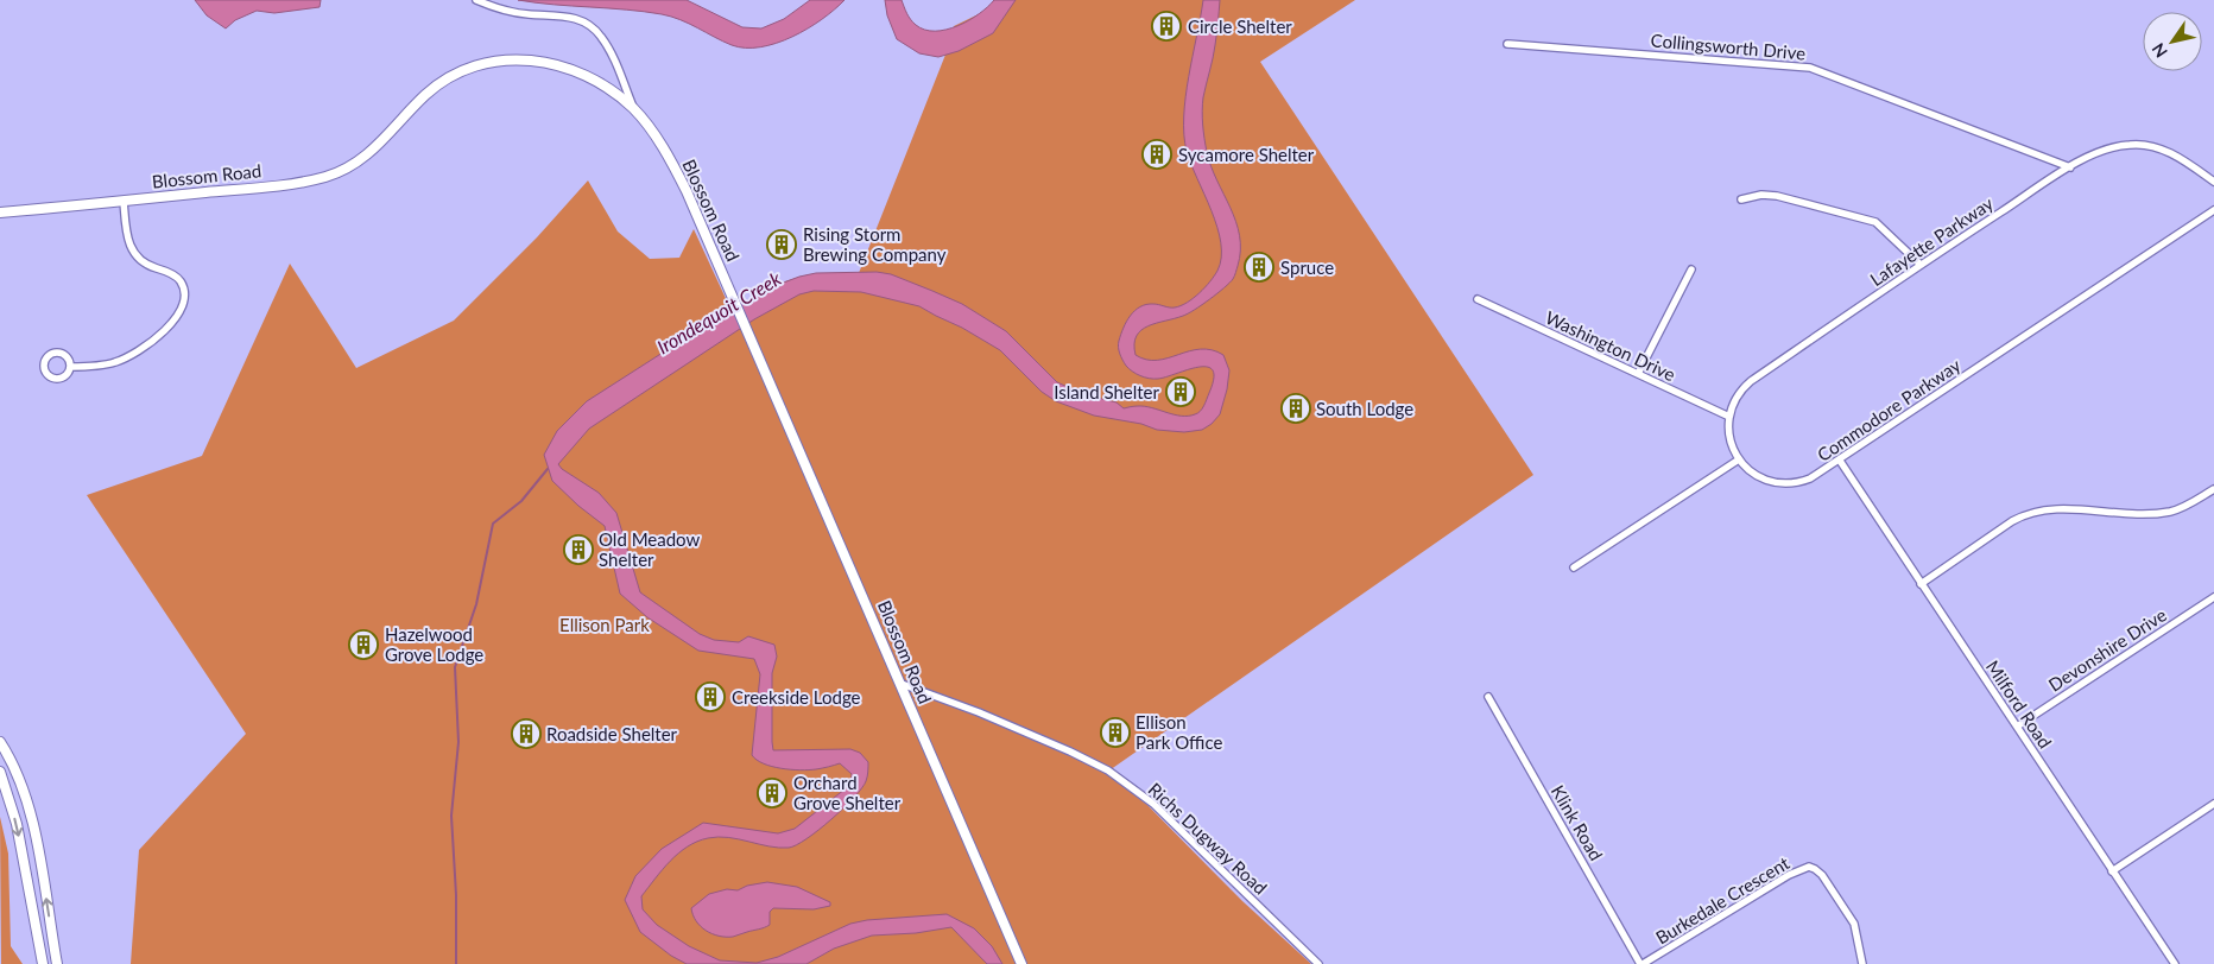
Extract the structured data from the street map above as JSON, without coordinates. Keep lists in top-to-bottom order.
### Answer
{
  "streets": {
    "street": [
      "Collingsworth Drive",
      "Blossom Road",
      "Lafayette Parkway",
      "Washington Drive",
      "Commodore Parkway",
      "Devonshire Drive",
      "Milford Road",
      "Klink Road",
      "Richs Dugway Road",
      "Burkedale Crescent"
    ]
  },
  "crossings": [
    ["Collingsworth Drive", "Lafayette Parkway"],
    ["Blossom Road", "Richs Dugway Road"],
    ["Lafayette Parkway", "Washington Drive"],
    ["Commodore Parkway", "Milford Road"],
    ["Devonshire Drive", "Milford Road"],
    ["Klink Road", "Burkedale Crescent"]
  ],
  "water": ["Irondequoit Creek"],
  "parks": ["Ellison Park"],
  "places": {
    "building": [
      "Circle Shelter",
      "Sycamore Shelter",
      "Rising Storm Brewing Company",
      "Spruce",
      "Island Shelter",
      "South Lodge",
      "Old Meadow Shelter",
      "Hazelwood Grove Lodge",
      "Creekside Lodge",
      "Ellison Park Office",
      "Roadside Shelter",
      "Orchard Grove Shelter"
    ]
  },
  "north": "bottom left"
}
